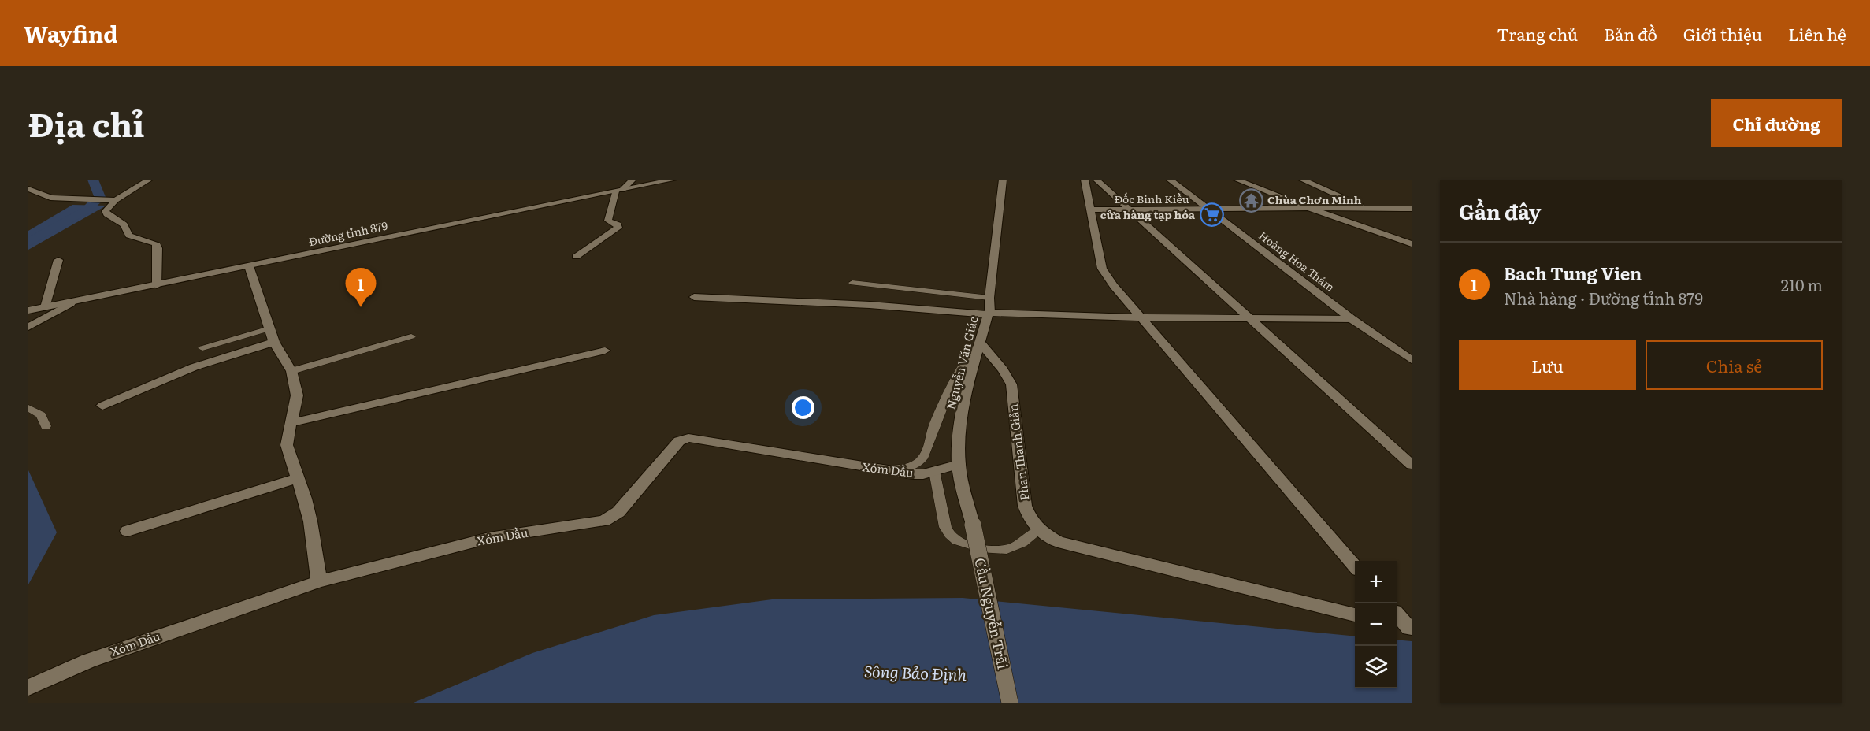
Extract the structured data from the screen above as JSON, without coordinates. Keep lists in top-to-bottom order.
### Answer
{
  "streets": {
    "street": [
      "Đốc Binh Kiều",
      "Đường tỉnh 879",
      "Hoàng Hoa Thám",
      "Nguyễn Văn Giác",
      "Phan Thanh Giản",
      "Xóm Dầu",
      "Cầu Nguyễn Trãi"
    ]
  },
  "crossings": [
    ["Đốc Binh Kiều", "Hoàng Hoa Thám"],
    ["Nguyễn Văn Giác", "Phan Thanh Giản"],
    ["Nguyễn Văn Giác", "Xóm Dầu"],
    ["Nguyễn Văn Giác", "Cầu Nguyễn Trãi"]
  ],
  "water": ["Sông Bảo Định"],
  "places": {
    "temple": ["Chùa Chơn Minh"],
    "supermarket": ["cửa hàng tạp hóa"]
  },
  "page": {
    "header": "Wayfind",
    "nav": [
      "Trang chủ",
      "Bản đồ",
      "Giới thiệu",
      "Liên hệ"
    ],
    "title": "Địa chỉ",
    "buttons": [
      "Chỉ đường",
      ["Lưu", "Chia sẻ"]
    ],
    "heading": "Gần đây",
    "list": [
      {
        "mark": "1",
        "name": "Bach Tung Vien",
        "note": "Nhà hàng · Đường tỉnh 879",
        "value": "210 m"
      }
    ],
    "pins": "1",
    "map_buttons": ["+", "−"]
  }
}
